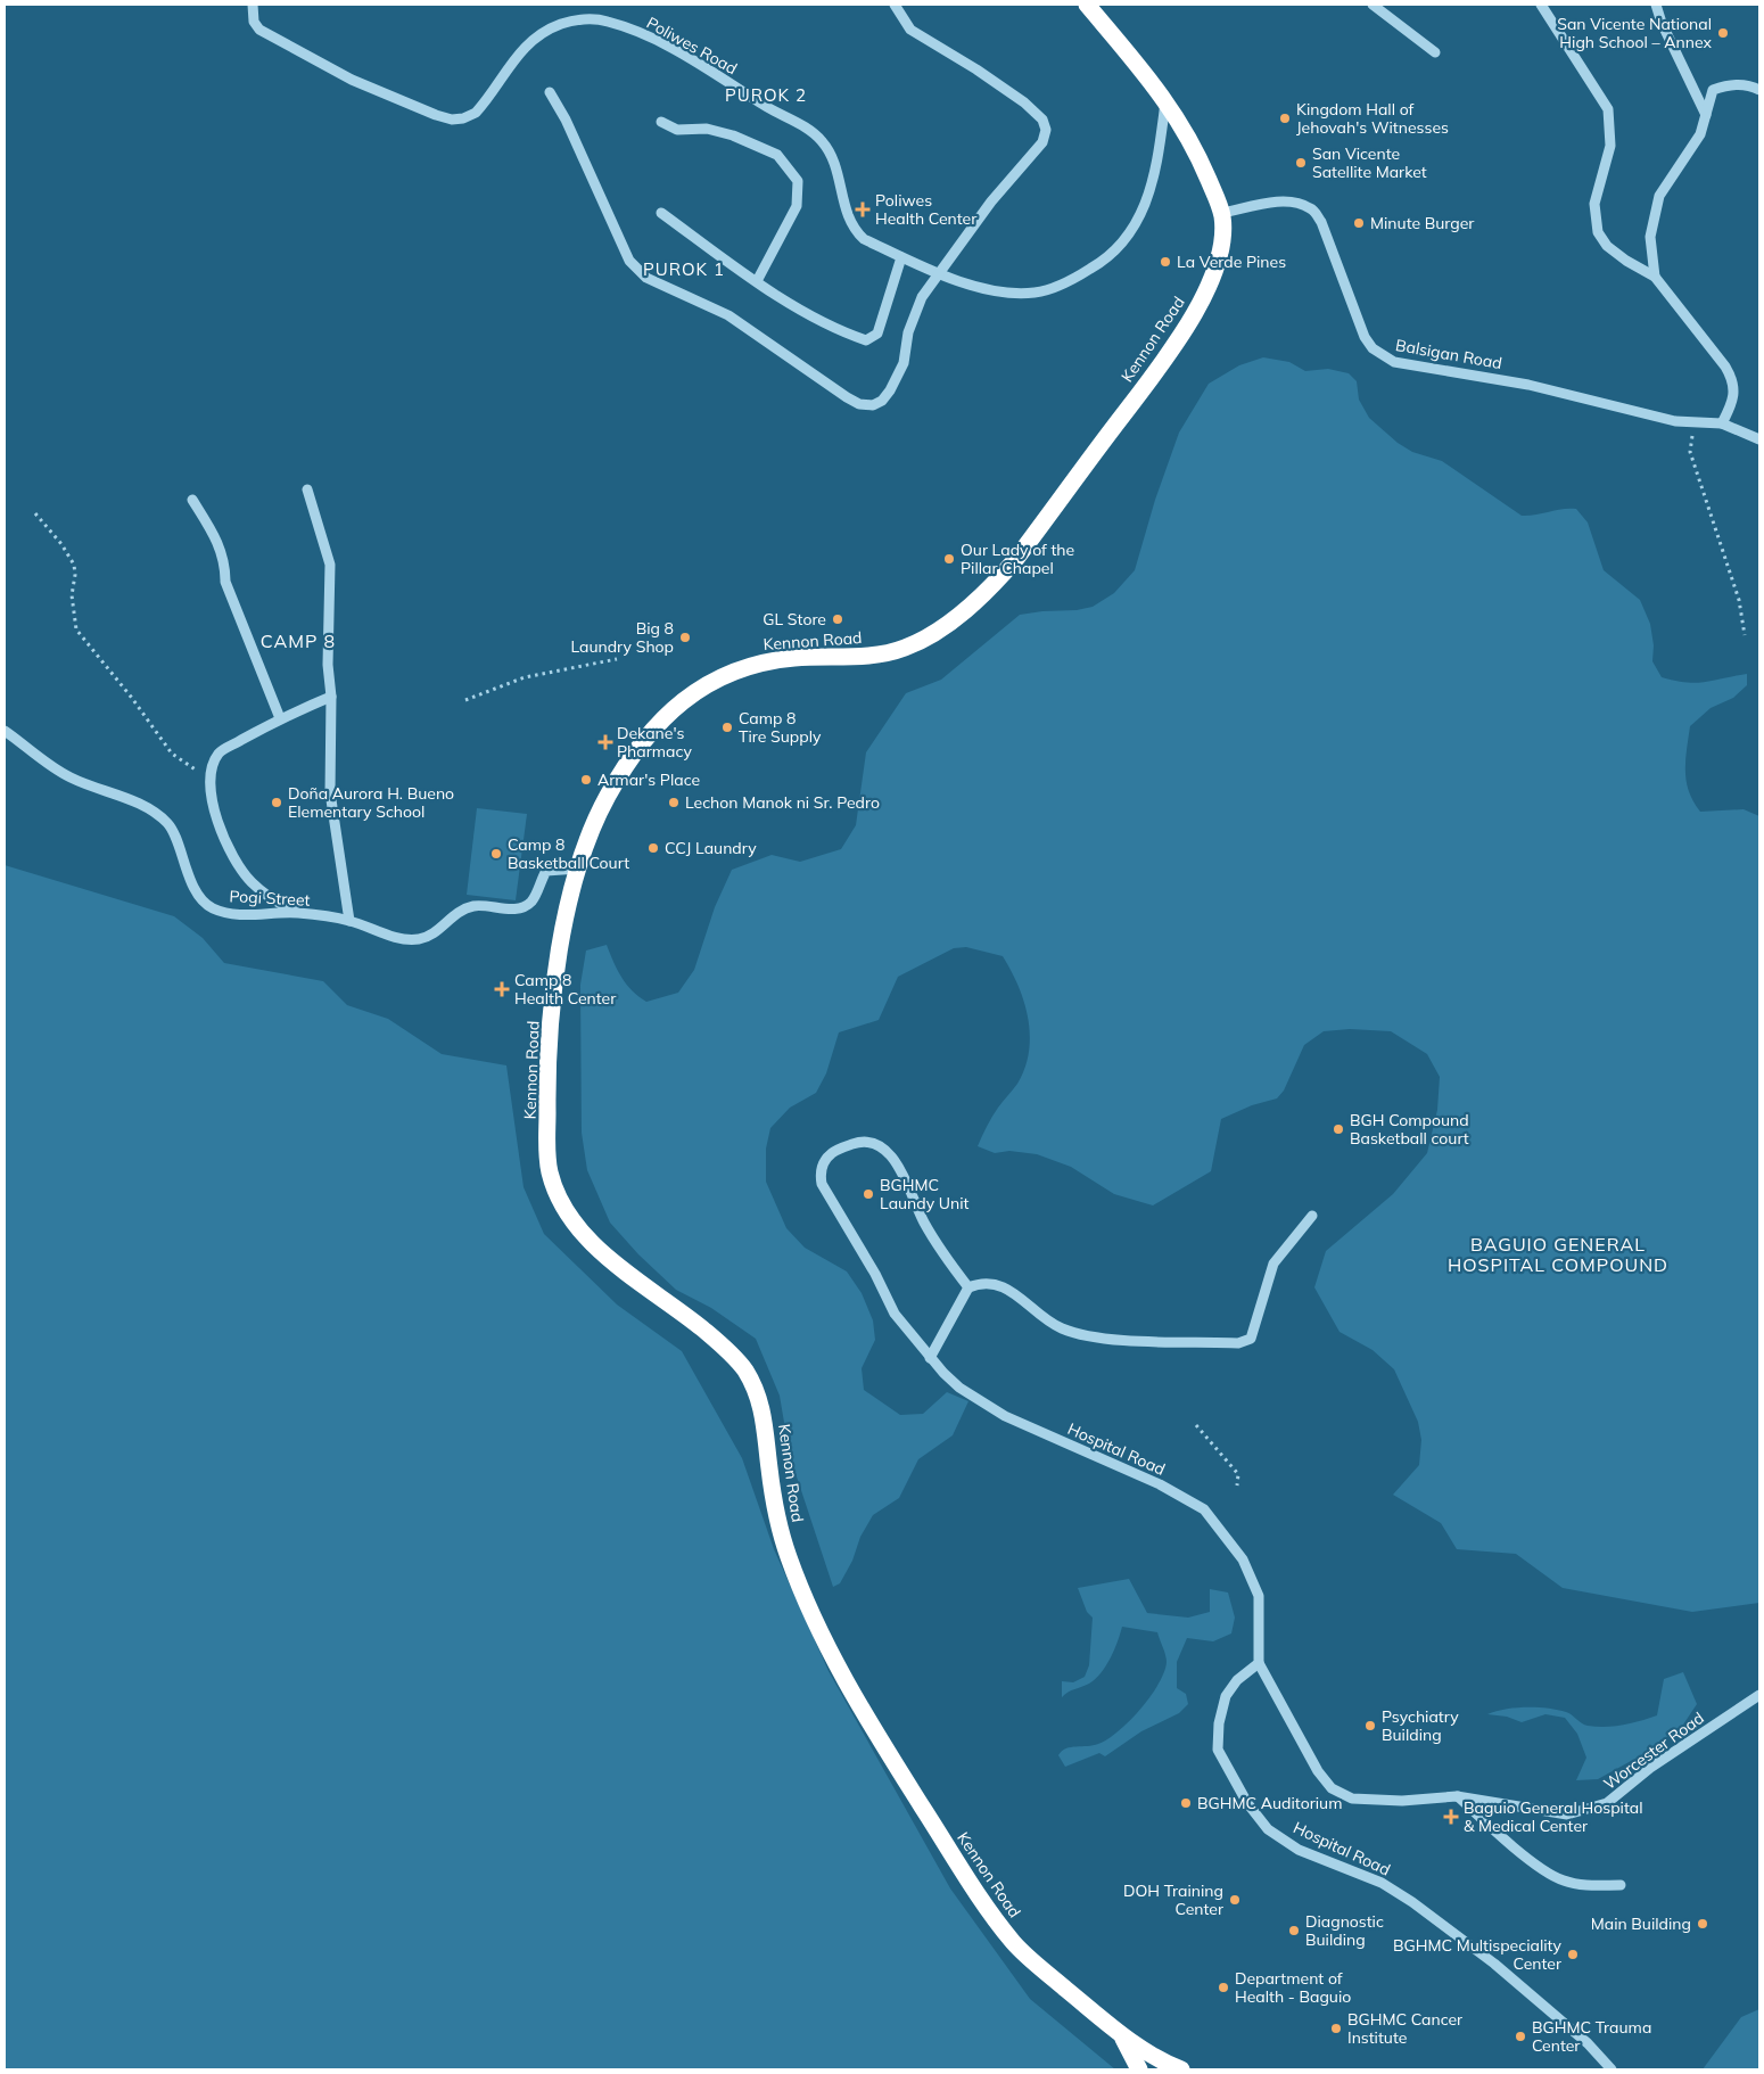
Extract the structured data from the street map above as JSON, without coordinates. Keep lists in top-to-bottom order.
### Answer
{
  "streets": {
    "highway": ["Kennon Road"],
    "street": [
      "Poliwes Road",
      "Balsigan Road",
      "Pogi Street",
      "Hospital Road",
      "Worcester Road"
    ]
  },
  "crossings": [
    ["Poliwes Road", "Kennon Road"],
    ["Kennon Road", "Balsigan Road"],
    ["Kennon Road", "Pogi Street"],
    ["Hospital Road", "Worcester Road"]
  ],
  "districts": [
    "PUROK 2",
    "PUROK 1",
    "CAMP 8",
    "BAGUIO GENERAL HOSPITAL COMPOUND"
  ],
  "places": {
    "other": [
      "San Vicente National High School – Annex",
      "Kingdom Hall of Jehovah's Witnesses",
      "San Vicente Satellite Market",
      "Minute Burger",
      "La Verde Pines",
      "Our Lady of the Pillar Chapel",
      "GL Store",
      "Big 8 Laundry Shop",
      "Camp 8 Tire Supply",
      "Armar's Place",
      "Doña Aurora H. Bueno Elementary School",
      "Lechon Manok ni Sr. Pedro",
      "CCJ Laundry",
      "Camp 8 Basketball Court",
      "BGH Compound Basketball court",
      "BGHMC Laundy Unit",
      "Psychiatry Building",
      "BGHMC Auditorium",
      "DOH Training Center",
      "Main Building",
      "Diagnostic Building",
      "BGHMC Multispeciality Center",
      "Department of Health - Baguio",
      "BGHMC Cancer Institute",
      "BGHMC Trauma Center"
    ],
    "health": [
      "Poliwes Health Center",
      "Dekane's Pharmacy",
      "Camp 8 Health Center",
      "Baguio General Hospital & Medical Center"
    ]
  }
}
